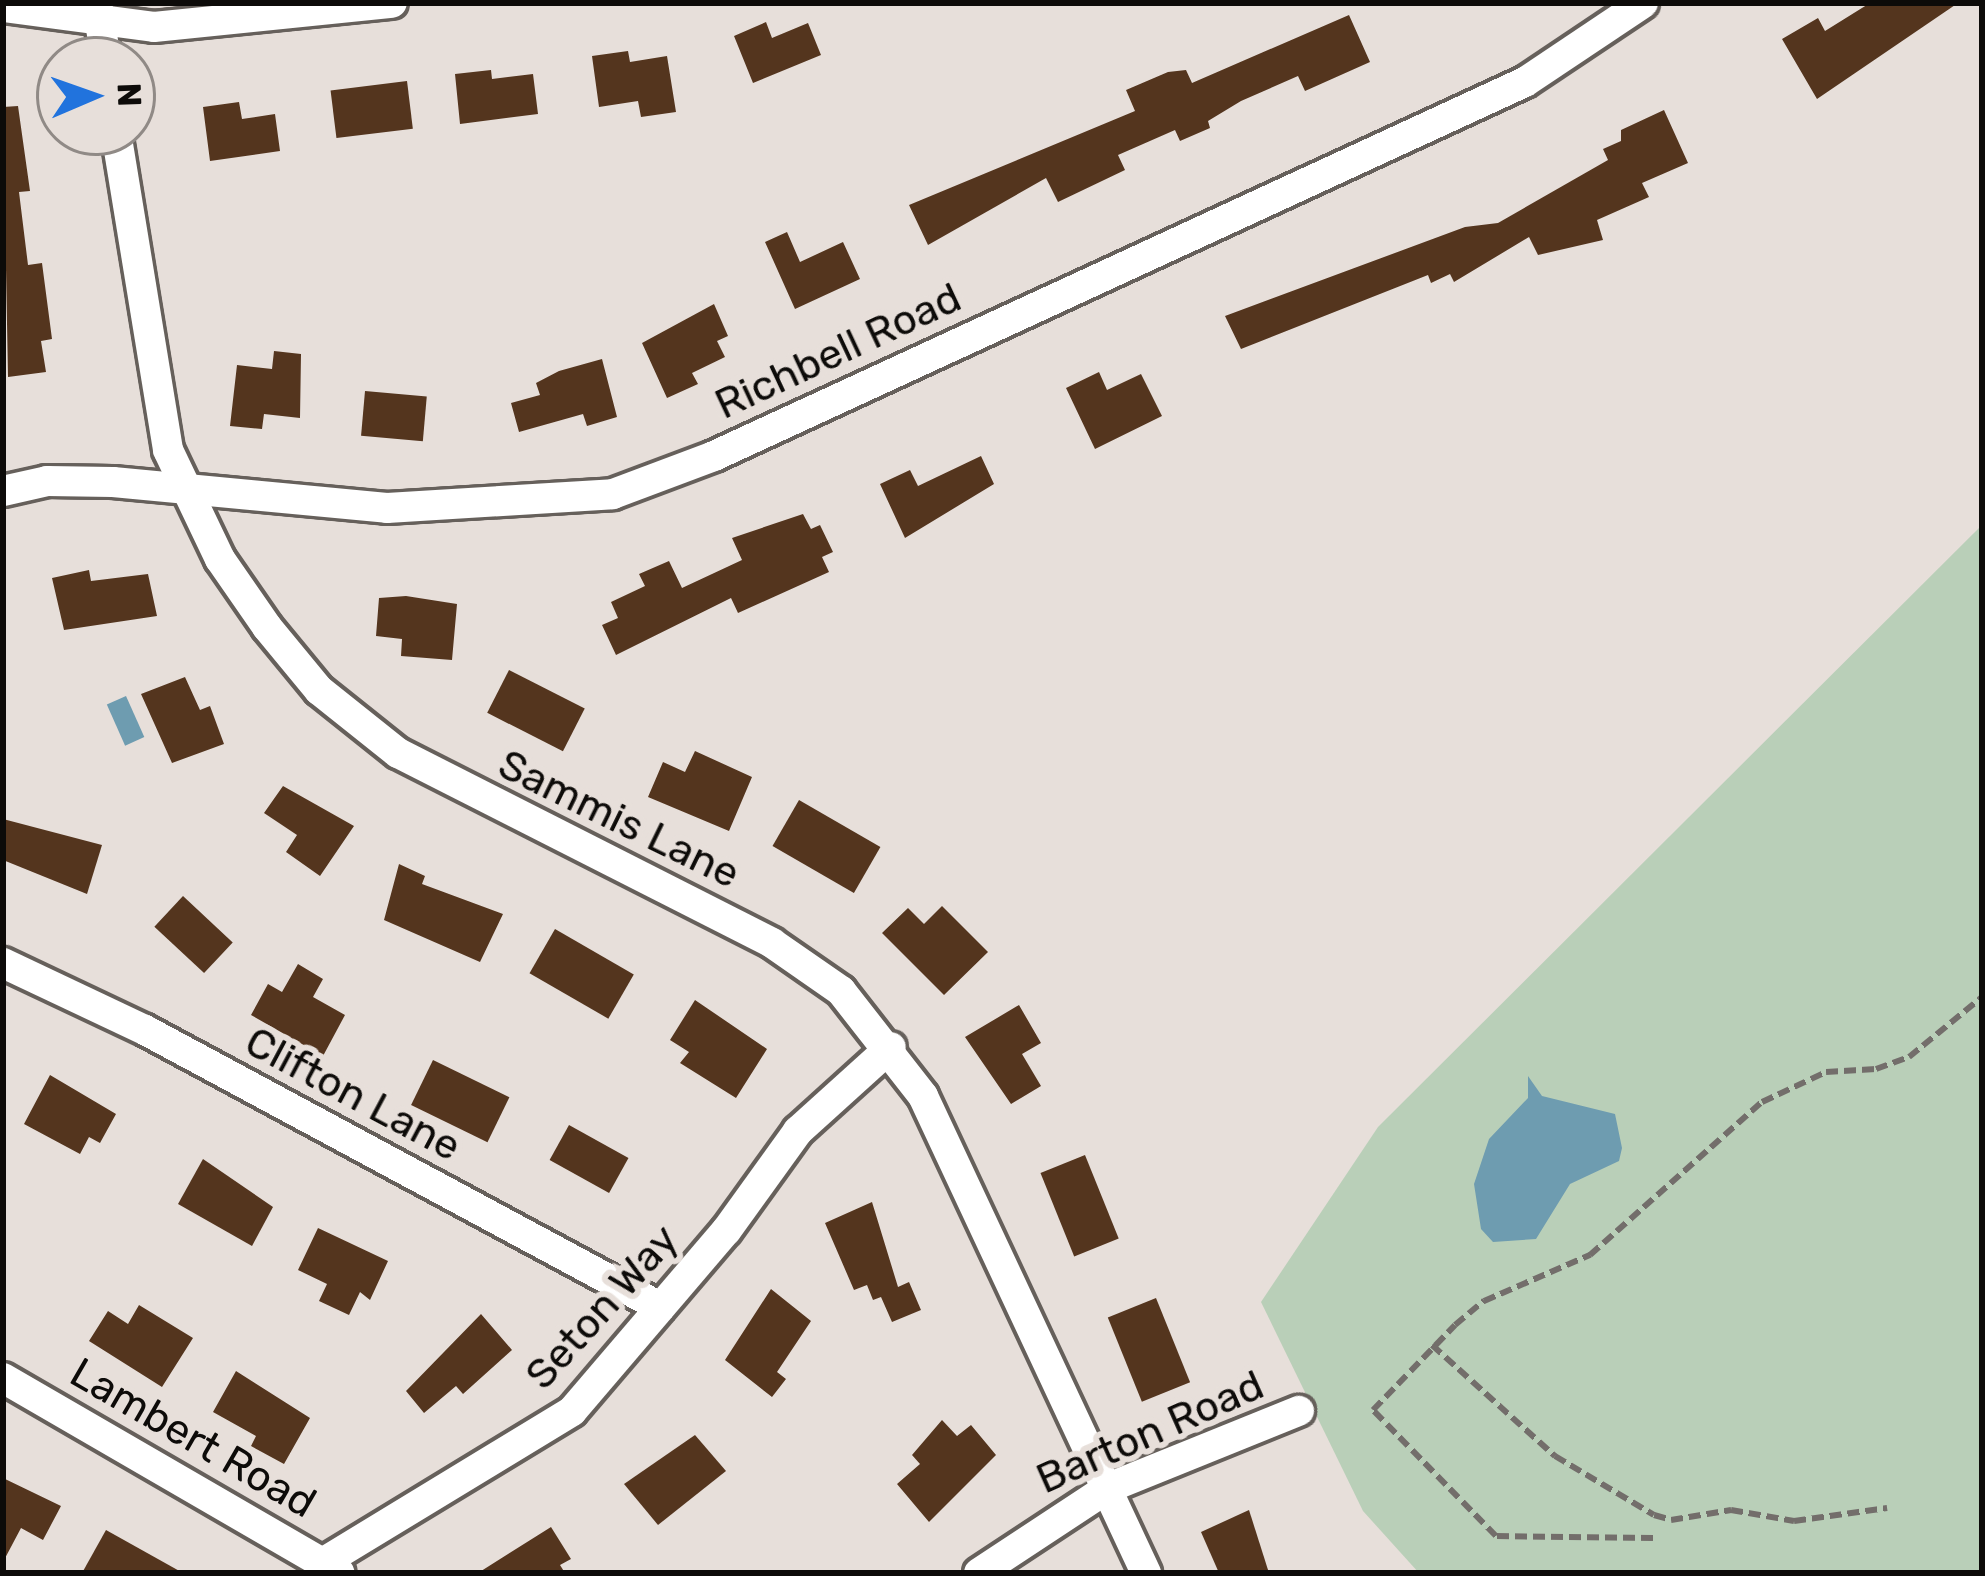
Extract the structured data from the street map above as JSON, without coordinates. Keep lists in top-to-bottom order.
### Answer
{
  "streets": {
    "street": [
      "Richbell Road",
      "Sammis Lane",
      "Clifton Lane",
      "Seton Way",
      "Barton Road",
      "Lambert Road"
    ]
  },
  "crossings": [
    ["Richbell Road", "Sammis Lane"],
    ["Sammis Lane", "Seton Way"],
    ["Sammis Lane", "Barton Road"],
    ["Clifton Lane", "Seton Way"],
    ["Seton Way", "Lambert Road"]
  ],
  "north": "right"
}
